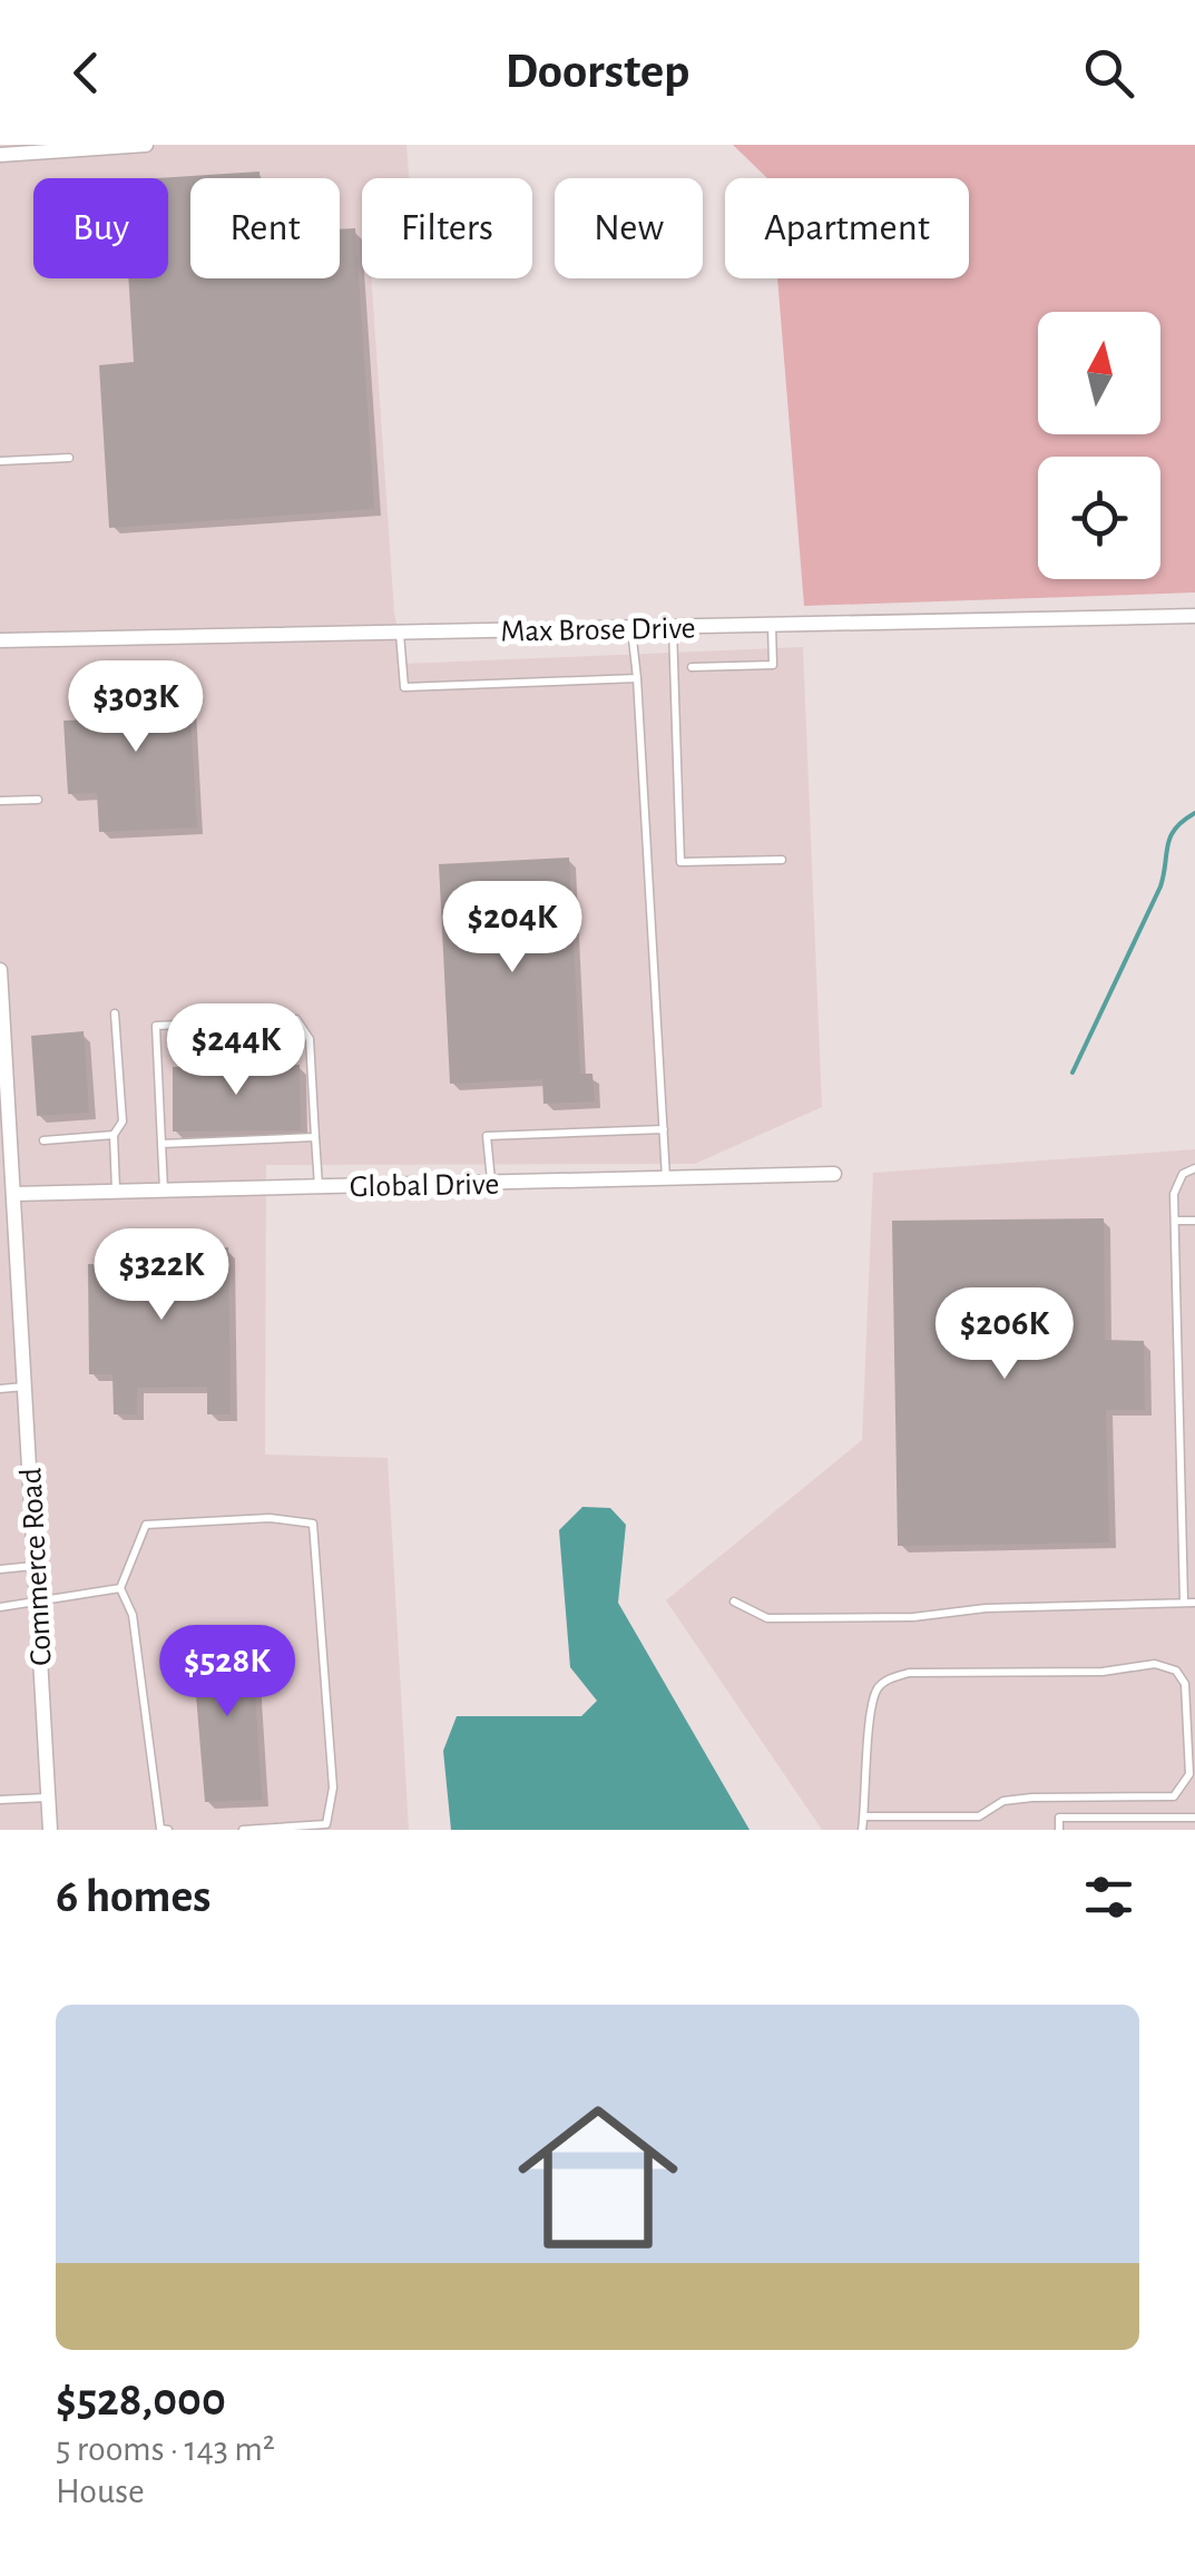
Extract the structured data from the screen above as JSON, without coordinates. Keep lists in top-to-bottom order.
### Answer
{
  "streets": {
    "street": ["Max Brose Drive", "Global Drive", "Commerce Road"]
  },
  "crossings": [
    ["Global Drive", "Commerce Road"]
  ],
  "north": "top",
  "page": {
    "header": "Doorstep",
    "chip": [
      "Buy",
      "Rent",
      "Filters",
      "New",
      "Apartment"
    ],
    "price": [
      "$303K",
      "$204K",
      "$244K",
      "$322K",
      "$206K",
      "$528K"
    ],
    "heading": "6 homes",
    "list": [
      {
        "name": "$528,000",
        "note": "5 rooms · 143 m² · House"
      }
    ]
  }
}
